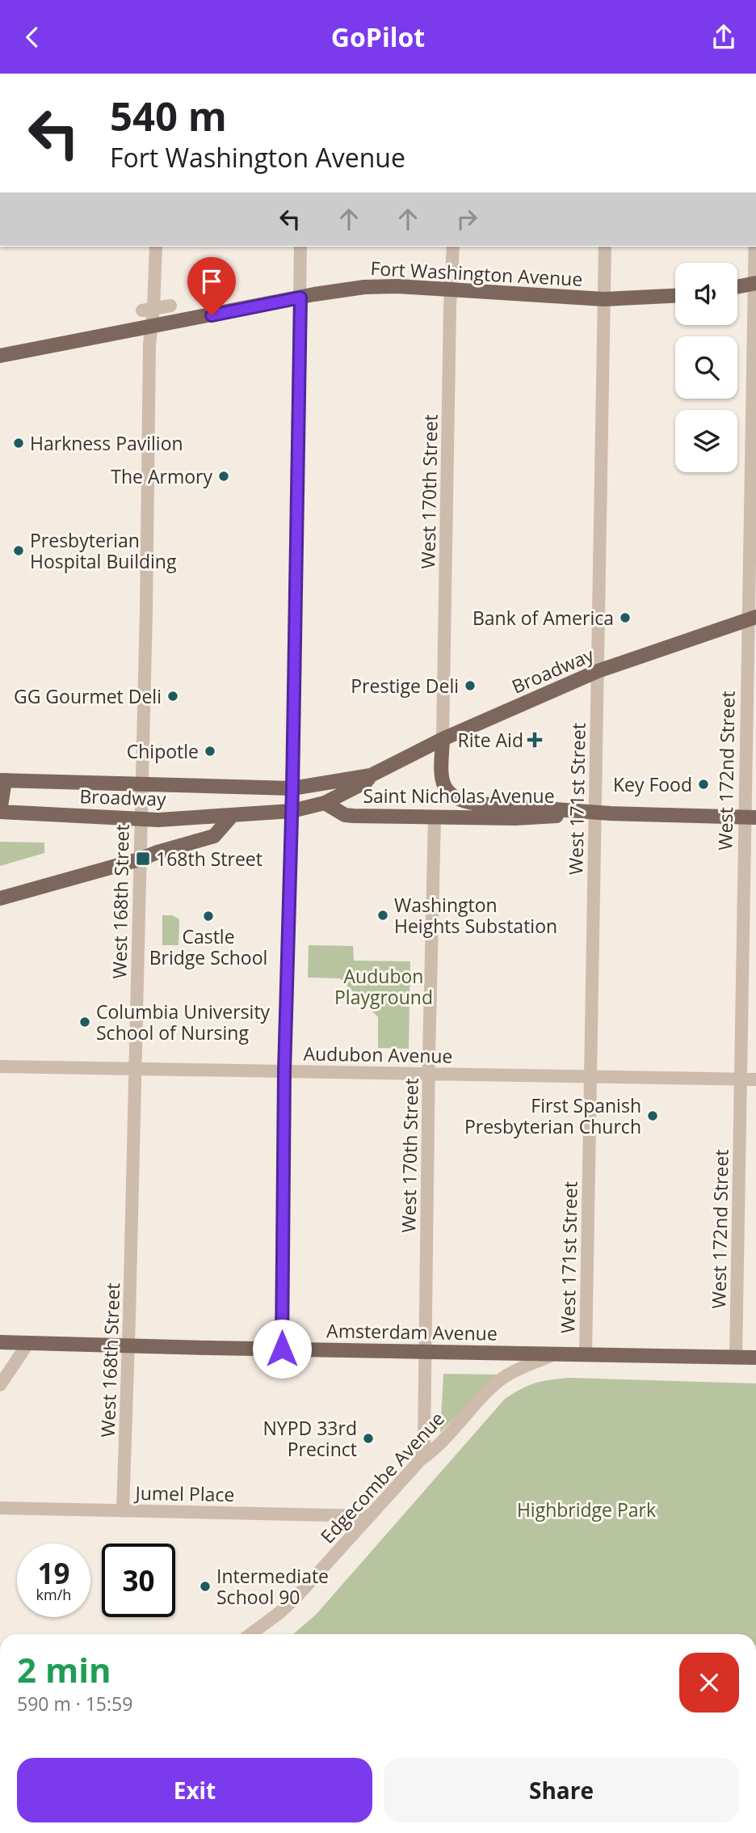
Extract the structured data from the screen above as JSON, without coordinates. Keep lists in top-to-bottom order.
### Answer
{
  "streets": {
    "main road": [
      "Fort Washington Avenue",
      "Broadway",
      "Saint Nicholas Avenue",
      "Amsterdam Avenue"
    ],
    "street": [
      "West 170th Street",
      "West 172nd Street",
      "West 171st Street",
      "West 168th Street",
      "Audubon Avenue",
      "Edgecombe Avenue",
      "Jumel Place"
    ]
  },
  "crossings": [
    ["Fort Washington Avenue", "West 170th Street"],
    ["Fort Washington Avenue", "West 171st Street"],
    ["Fort Washington Avenue", "West 168th Street"],
    ["West 170th Street", "Broadway"],
    ["West 170th Street", "Saint Nicholas Avenue"],
    ["West 170th Street", "Audubon Avenue"],
    ["West 170th Street", "Amsterdam Avenue"],
    ["West 170th Street", "Edgecombe Avenue"],
    ["Broadway", "West 172nd Street"],
    ["Broadway", "Saint Nicholas Avenue"],
    ["Broadway", "West 171st Street"],
    ["Broadway", "West 168th Street"],
    ["West 172nd Street", "Saint Nicholas Avenue"],
    ["West 172nd Street", "Audubon Avenue"],
    ["West 172nd Street", "Amsterdam Avenue"],
    ["Saint Nicholas Avenue", "West 171st Street"],
    ["West 171st Street", "Audubon Avenue"],
    ["West 171st Street", "Amsterdam Avenue"],
    ["West 168th Street", "Audubon Avenue"],
    ["West 168th Street", "Amsterdam Avenue"],
    ["West 168th Street", "Jumel Place"],
    ["Amsterdam Avenue", "Edgecombe Avenue"],
    ["Edgecombe Avenue", "Jumel Place"]
  ],
  "parks": ["Audubon Playground", "Highbridge Park"],
  "places": {
    "other": [
      "Harkness Pavilion",
      "The Armory",
      "Presbyterian Hospital Building",
      "Bank of America",
      "Prestige Deli",
      "GG Gourmet Deli",
      "Chipotle",
      "Key Food",
      "Washington Heights Substation",
      "Castle Bridge School",
      "Columbia University School of Nursing",
      "First Spanish Presbyterian Church",
      "NYPD 33rd Precinct",
      "Intermediate School 90"
    ],
    "health": ["Rite Aid"],
    "transit": ["168th Street"]
  },
  "page": {
    "header": "GoPilot",
    "turn": ["540 m", "Fort Washington Avenue"],
    "speed": "19 km/h",
    "limit": "30",
    "heading": ["2 min", "590 m · 15:59"],
    "buttons": ["Exit", "Share"]
  }
}
